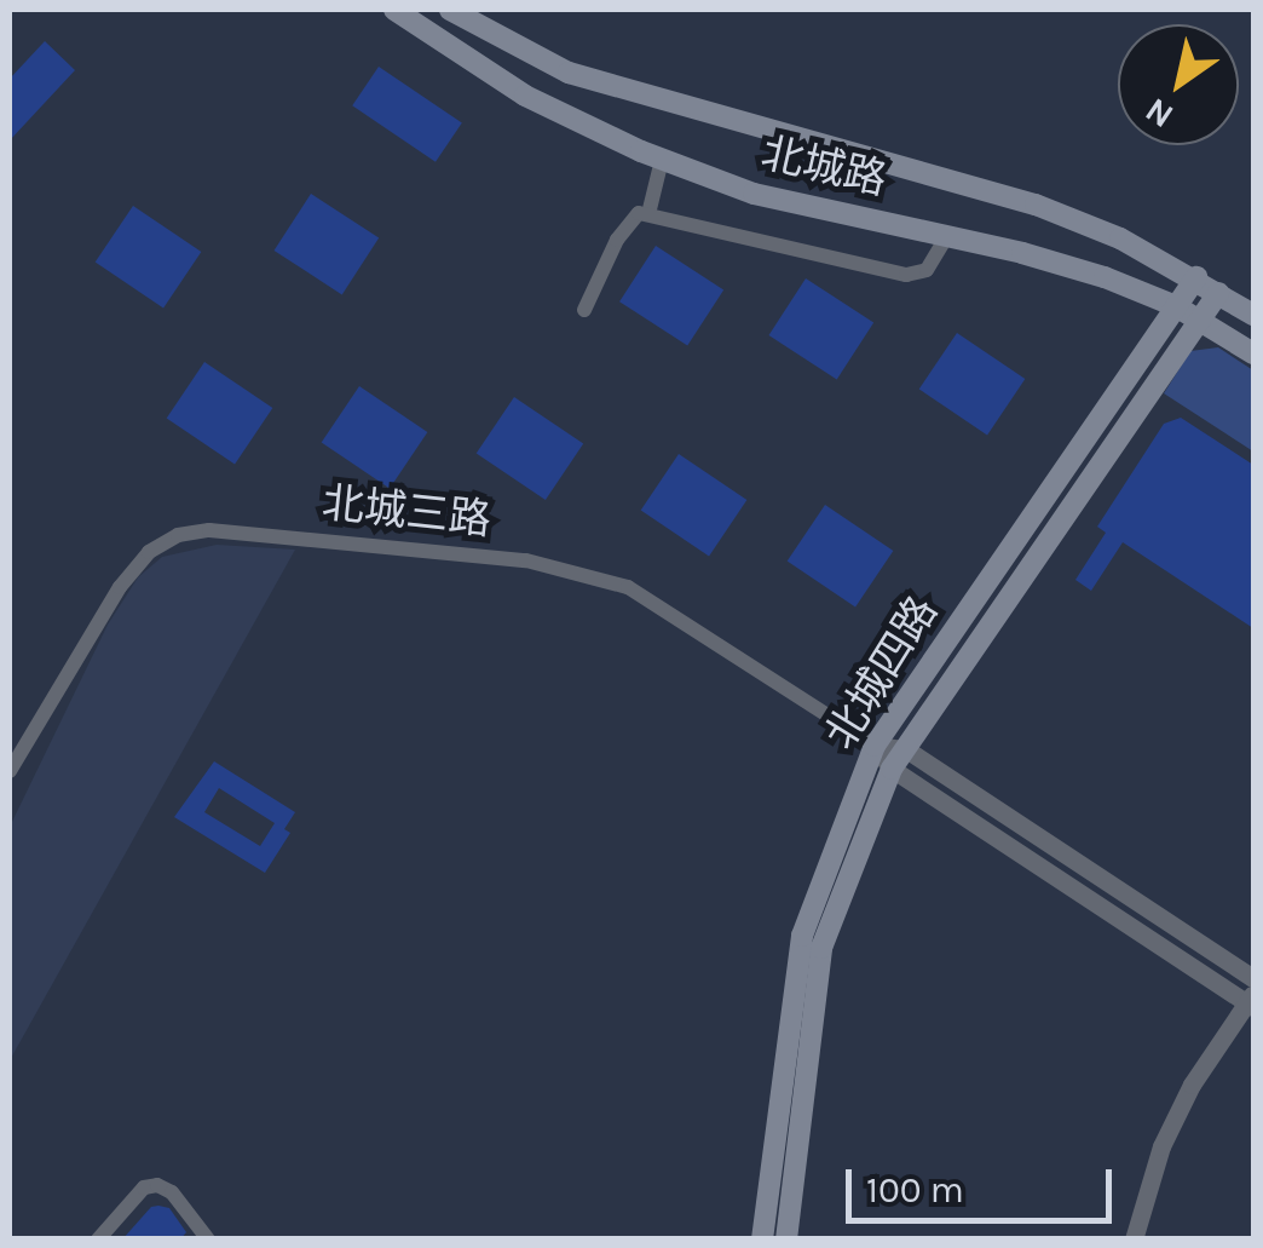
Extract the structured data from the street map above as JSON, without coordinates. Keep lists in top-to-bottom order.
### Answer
{
  "streets": {
    "main road": ["北城路", "北城四路"],
    "street": ["北城三路"]
  },
  "crossings": [
    ["北城路", "北城四路"],
    ["北城三路", "北城四路"]
  ],
  "scale_bar": "100 m",
  "north": "bottom left"
}
